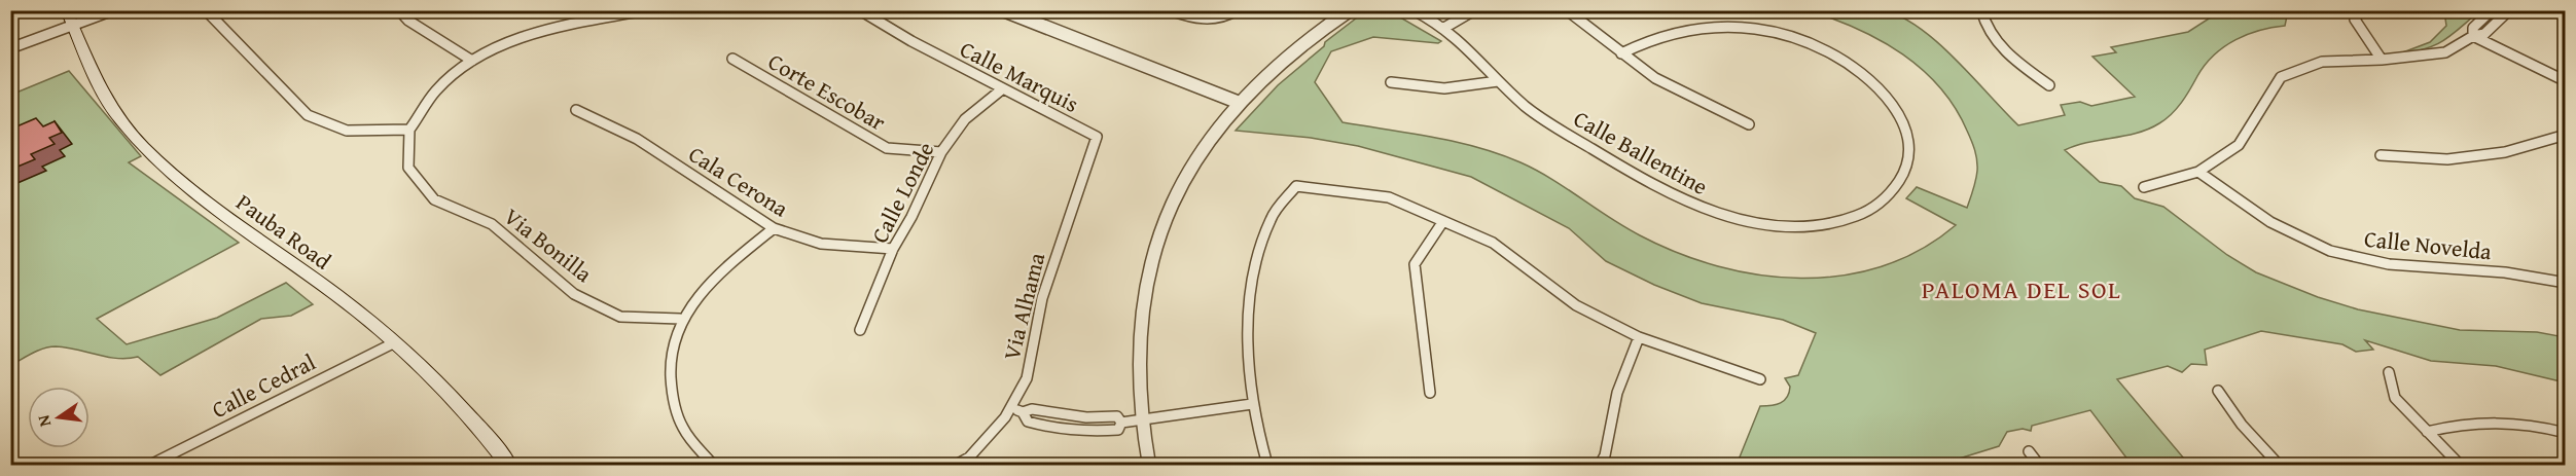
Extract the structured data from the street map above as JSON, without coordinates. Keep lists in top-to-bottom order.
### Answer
{
  "streets": {
    "main road": ["Pauba Road"],
    "street": [
      "Calle Marquis",
      "Corte Escobar",
      "Calle Ballentine",
      "Cala Cerona",
      "Calle Londe",
      "Via Bonilla",
      "Calle Novelda",
      "Via Alhama",
      "Calle Cedral"
    ]
  },
  "crossings": [
    ["Calle Marquis", "Calle Londe"],
    ["Calle Marquis", "Via Alhama"],
    ["Corte Escobar", "Calle Londe"],
    ["Cala Cerona", "Calle Londe"],
    ["Pauba Road", "Calle Cedral"]
  ],
  "districts": ["PALOMA DEL SOL"],
  "north": "left"
}
